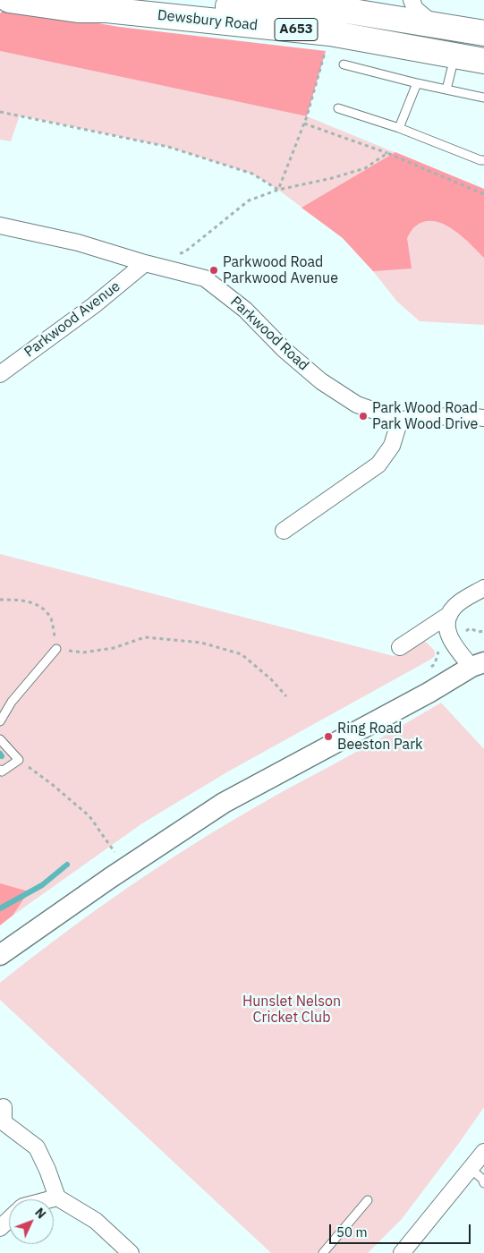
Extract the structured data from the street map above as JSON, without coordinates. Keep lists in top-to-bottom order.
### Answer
{
  "streets": {
    "main road": ["Dewsbury Road", "A653"],
    "street": ["Parkwood Avenue", "Parkwood Road"]
  },
  "crossings": [
    ["Parkwood Avenue", "Parkwood Road"]
  ],
  "parks": ["Hunslet Nelson Cricket Club"],
  "places": ["Parkwood Road Parkwood Avenue", "Park Wood Road Park Wood Drive", "Ring Road Beeston Park"],
  "scale_bar": "50 m",
  "north": "top right"
}
